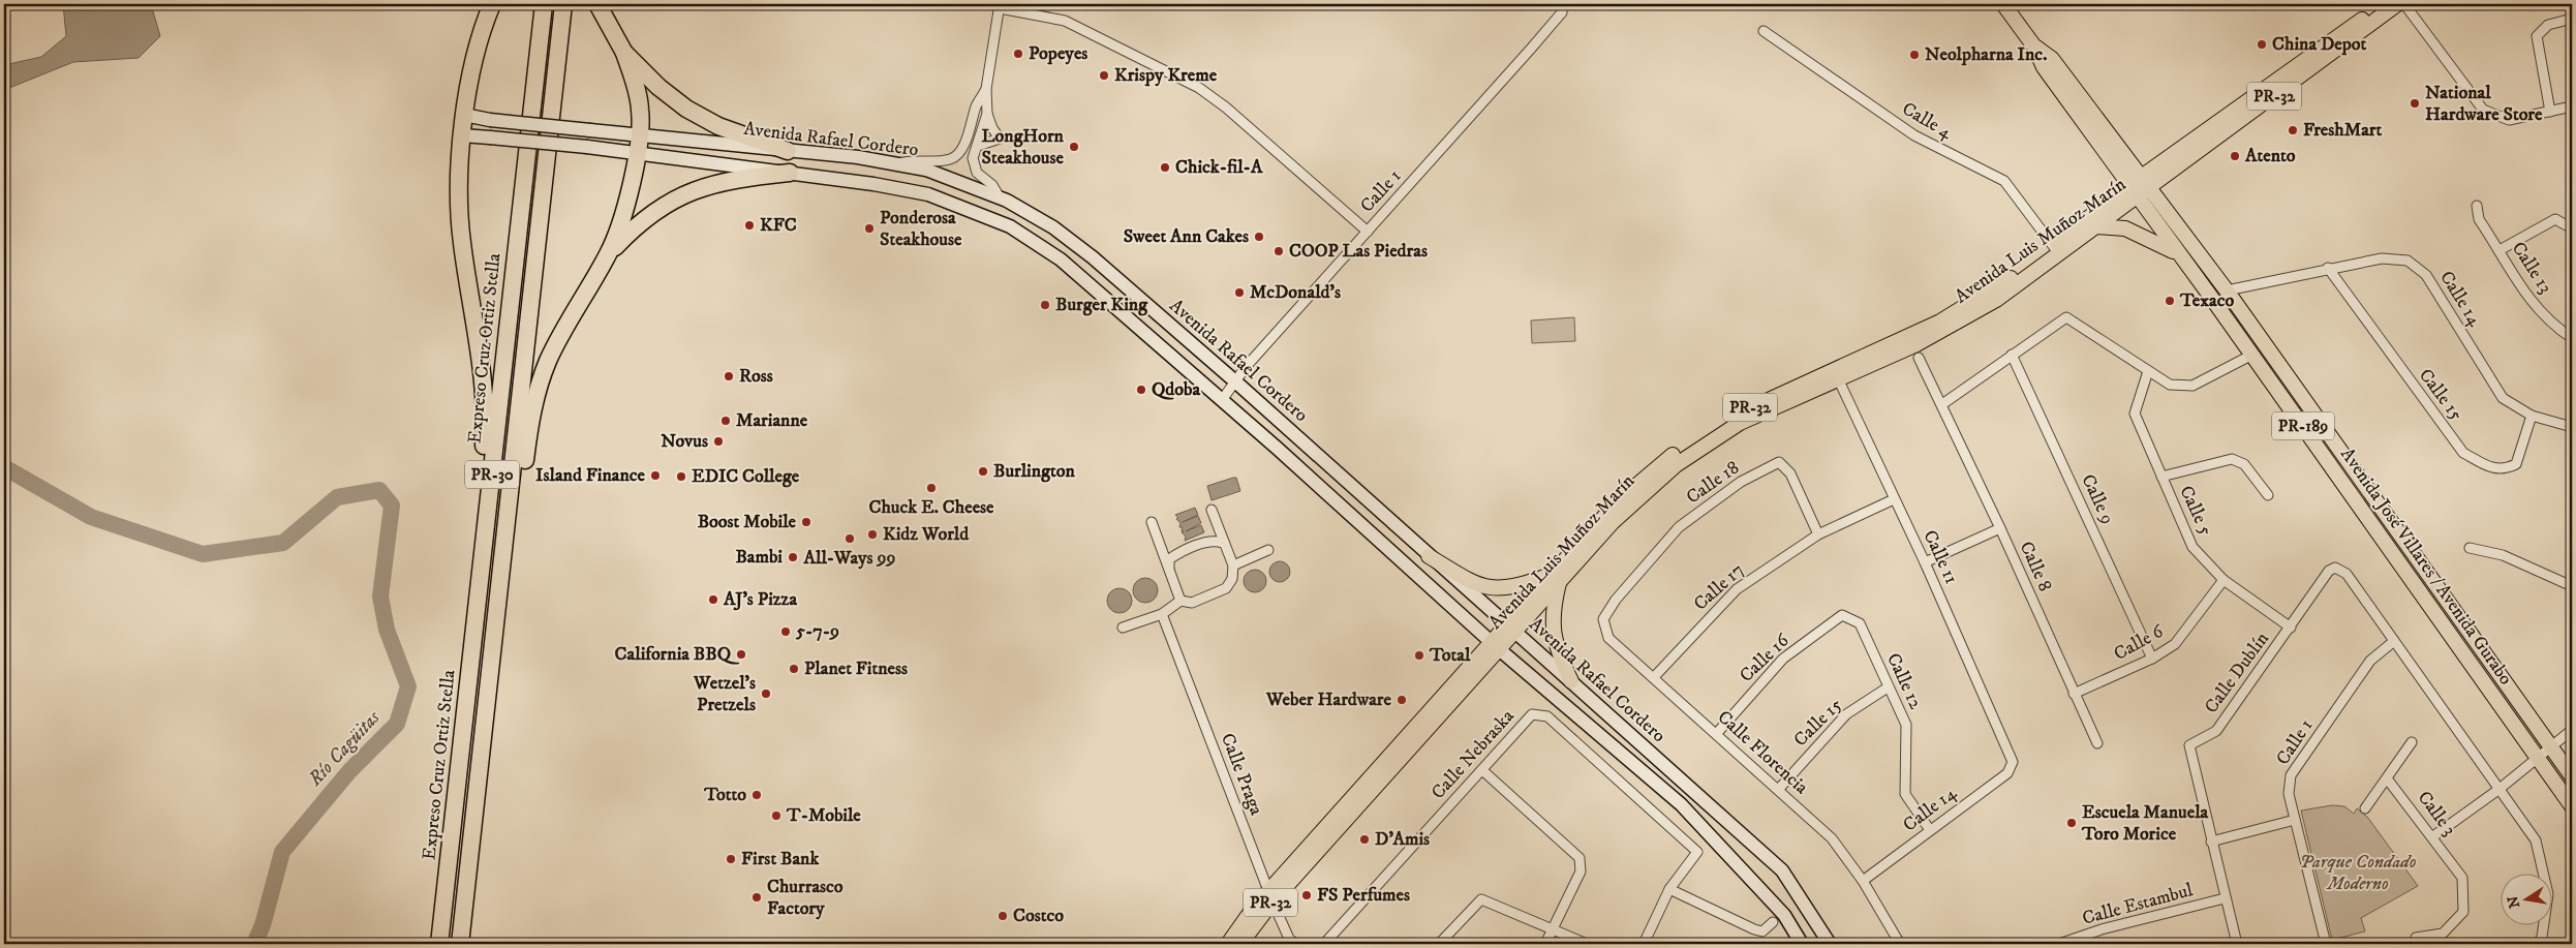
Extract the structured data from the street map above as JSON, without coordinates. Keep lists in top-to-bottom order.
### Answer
{
  "streets": {
    "highway": ["Expreso Cruz Ortiz Stella", "PR-30"],
    "main road": [
      "PR-32",
      "Avenida Rafael Cordero",
      "Avenida Luis Muñoz Marín",
      "PR-189",
      "Avenida José Villares / Avenida Gurabo"
    ],
    "street": [
      "Calle 4",
      "Calle 1",
      "Calle 13",
      "Calle 14",
      "Calle 15",
      "Calle 18",
      "Calle 9",
      "Calle 5",
      "Calle 11",
      "Calle 8",
      "Calle 17",
      "Calle 6",
      "Calle 16",
      "Calle Dublín",
      "Calle 12",
      "Calle Florencia",
      "Calle Nebraska",
      "Calle Praga",
      "Calle 3",
      "Calle Estambul"
    ]
  },
  "crossings": [
    ["Calle 4", "Avenida Luis Muñoz Marín"],
    ["Avenida Rafael Cordero", "Calle 1"],
    ["Avenida Rafael Cordero", "Avenida Luis Muñoz Marín"],
    ["Calle 1", "Calle Dublín"],
    ["Avenida Luis Muñoz Marín", "Calle 11"],
    ["Avenida Luis Muñoz Marín", "Avenida José Villares / Avenida Gurabo"],
    ["Avenida Luis Muñoz Marín", "Calle Praga"],
    ["Calle 14", "Calle 15"],
    ["Calle 14", "Calle 11"],
    ["Calle 14", "Avenida José Villares / Avenida Gurabo"],
    ["Calle 14", "Calle 12"],
    ["Calle 14", "Calle Florencia"],
    ["Calle 15", "Calle 12"],
    ["Calle 15", "Calle Florencia"],
    ["Calle 18", "Calle 17"],
    ["Calle 18", "Calle Florencia"],
    ["Calle 9", "Calle 6"],
    ["Calle 5", "Calle 6"],
    ["Calle 5", "Calle Dublín"],
    ["Calle 11", "Calle 17"],
    ["Calle 8", "Calle 6"],
    ["Calle 17", "Calle Florencia"],
    ["Calle 16", "Calle 12"],
    ["Calle 16", "Calle Florencia"],
    ["Calle Dublín", "Calle Estambul"]
  ],
  "water": ["Río Cagüitas"],
  "parks": ["Parque Condado Moderno"],
  "places": [
    "China Depot",
    "Popeyes",
    "Neolpharna Inc.",
    "Krispy Kreme",
    "National Hardware Store",
    "FreshMart",
    "LongHorn Steakhouse",
    "Atento",
    "Chick-fil-A",
    "KFC",
    "Ponderosa Steakhouse",
    "Sweet Ann Cakes",
    "COOP Las Piedras",
    "McDonald's",
    "Texaco",
    "Burger King",
    "Ross",
    "Qdoba",
    "Marianne",
    "Novus",
    "Burlington",
    "Island Finance",
    "EDIC College",
    "Chuck E. Cheese",
    "Boost Mobile",
    "Kidz World",
    "All-Ways 99",
    "Bambi",
    "AJ's Pizza",
    "5-7-9",
    "California BBQ",
    "Total",
    "Planet Fitness",
    "Wetzel's Pretzels",
    "Weber Hardware",
    "Totto",
    "T-Mobile",
    "Escuela Manuela Toro Morice",
    "D'Amis",
    "First Bank",
    "FS Perfumes",
    "Churrasco Factory",
    "Costco"
  ],
  "north": "left"
}
